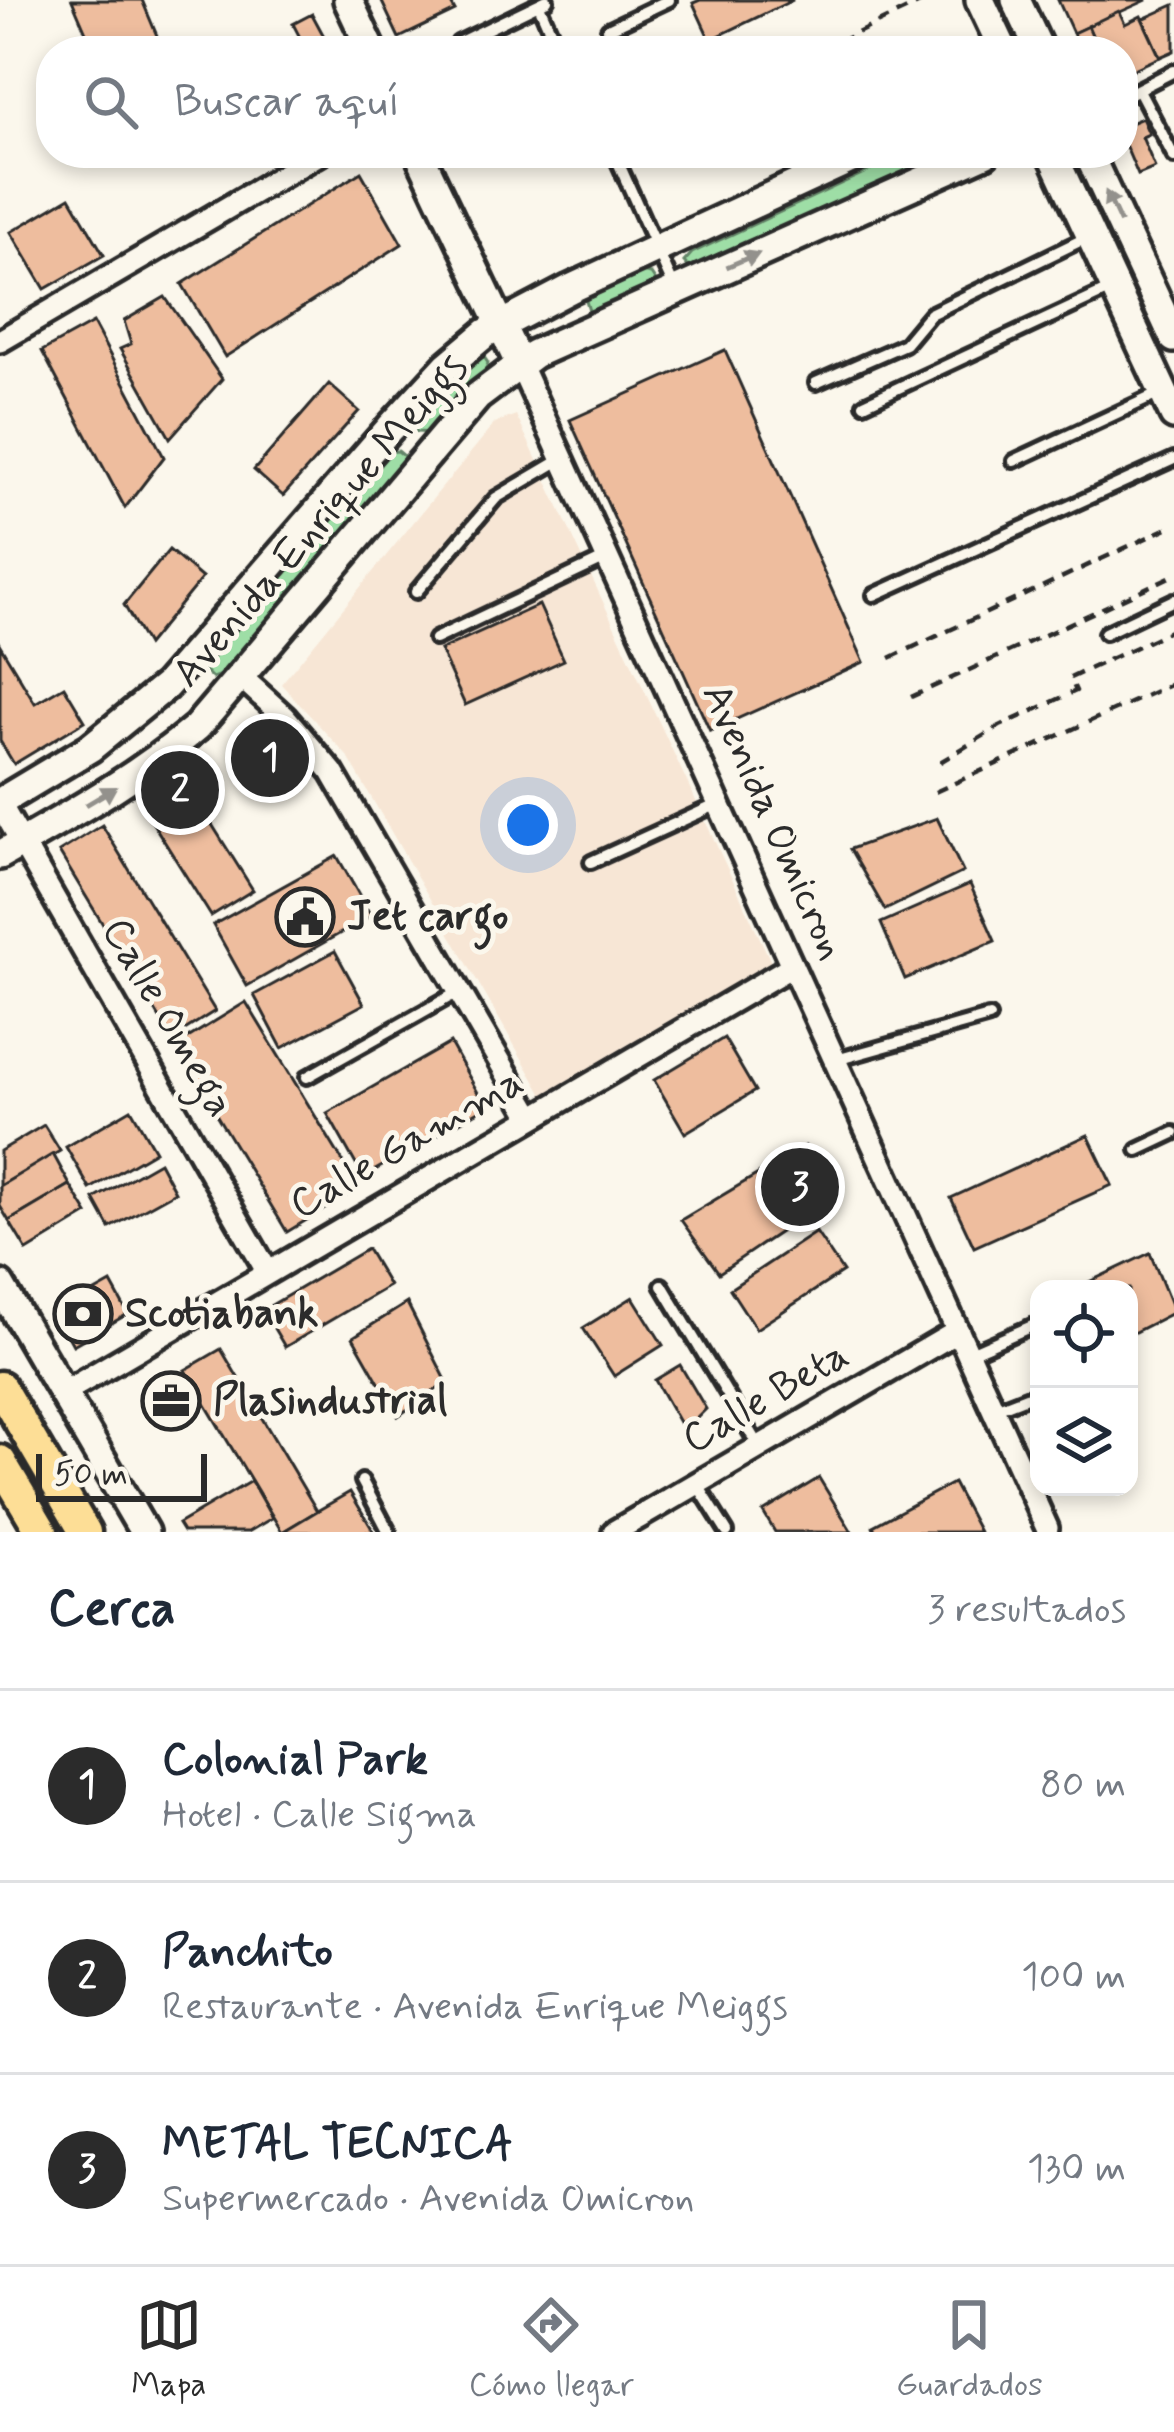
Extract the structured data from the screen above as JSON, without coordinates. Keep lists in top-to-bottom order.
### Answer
{
  "streets": {
    "main road": ["Avenida Enrique Meiggs", "Avenida Omicron"],
    "street": ["Calle Omega", "Calle Gamma", "Calle Beta"]
  },
  "crossings": [
    ["Avenida Enrique Meiggs", "Avenida Omicron"],
    ["Avenida Enrique Meiggs", "Calle Omega"],
    ["Avenida Omicron", "Calle Gamma"],
    ["Avenida Omicron", "Calle Beta"],
    ["Calle Omega", "Calle Gamma"]
  ],
  "places": {
    "public building": ["Jet cargo"],
    "bank": ["Scotiabank"],
    "office": ["Plasindustrial"]
  },
  "scale_bar": "50 m",
  "page": {
    "search": "Buscar aquí",
    "pins": ["1", "2", "3"],
    "scale": "50 m",
    "heading": ["Cerca", "3 resultados"],
    "list": [
      {
        "mark": "1",
        "name": "Colonial Park",
        "note": "Hotel · Calle Sigma",
        "value": "80 m"
      },
      {
        "mark": "2",
        "name": "Panchito",
        "note": "Restaurante · Avenida Enrique Meiggs",
        "value": "100 m"
      },
      {
        "mark": "3",
        "name": "METAL TECNICA",
        "note": "Supermercado · Avenida Omicron",
        "value": "130 m"
      }
    ],
    "nav": ["Mapa", "Cómo llegar", "Guardados"]
  }
}
